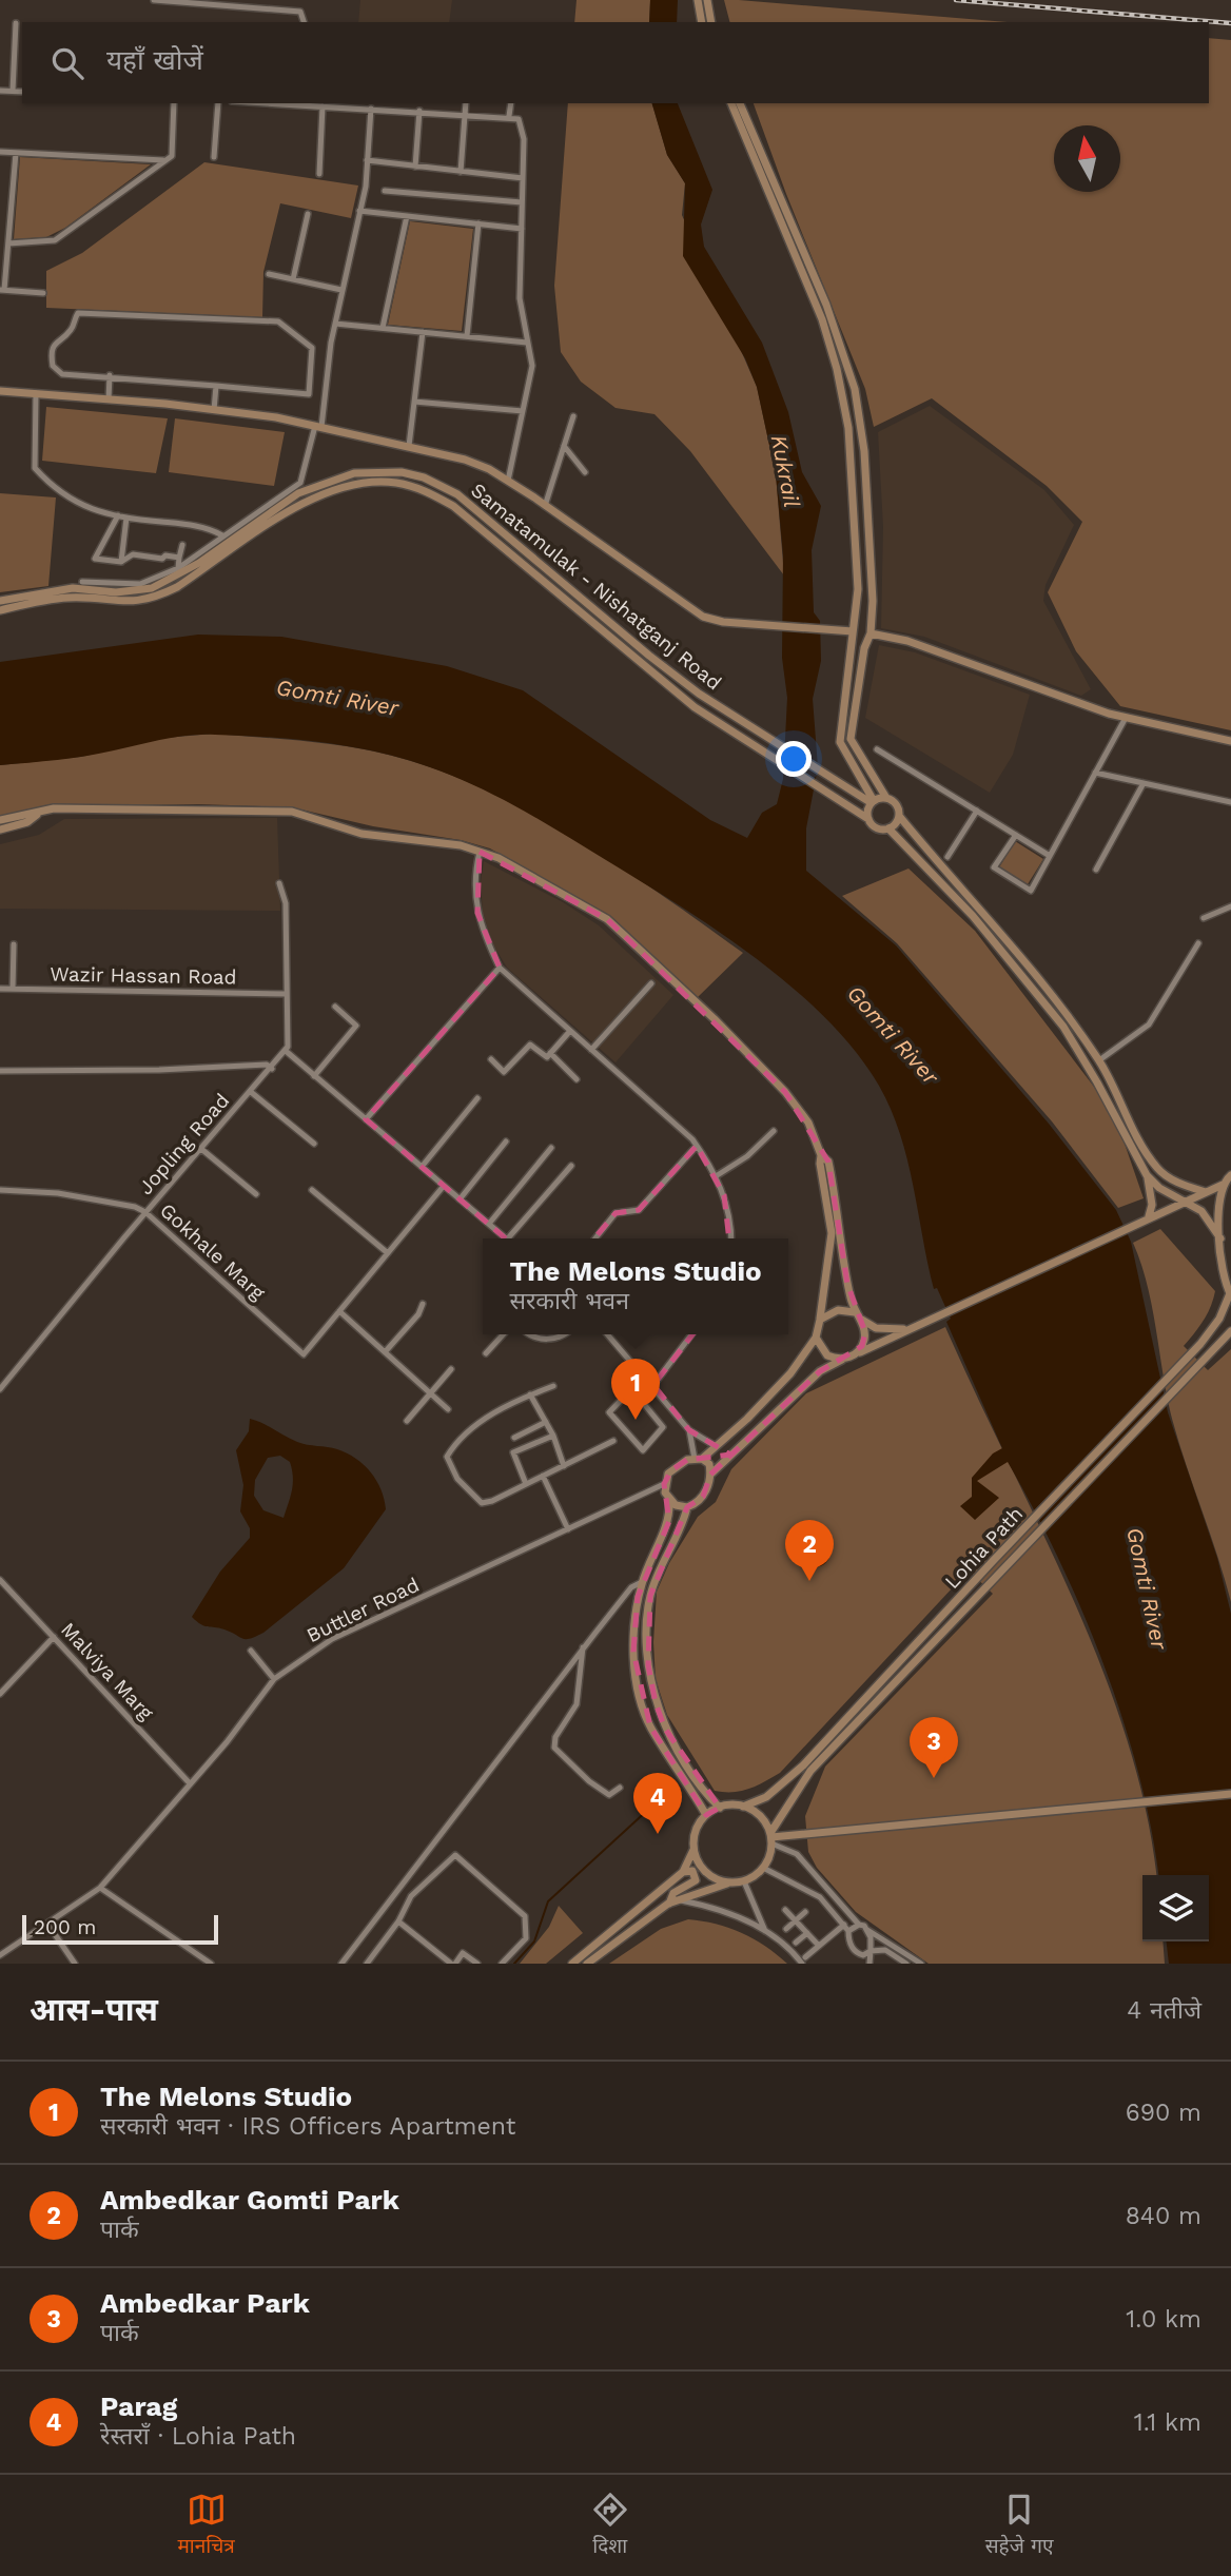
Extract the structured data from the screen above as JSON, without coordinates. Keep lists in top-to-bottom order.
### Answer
{
  "streets": {
    "street": [
      "Samatamulak - Nishatganj Road",
      "Wazir Hassan Road",
      "Jopling Road",
      "Gokhale Marg",
      "Lohia Path",
      "Buttler Road",
      "Malviya Marg"
    ]
  },
  "crossings": [
    ["Jopling Road", "Gokhale Marg"],
    ["Buttler Road", "Malviya Marg"]
  ],
  "water": ["Kukrail", "Gomti River"],
  "scale_bar": "200 m",
  "north": "top",
  "page": {
    "search": "यहाँ खोजें",
    "popup": ["The Melons Studio", "सरकारी भवन"],
    "pins": [
      "1",
      "2",
      "3",
      "4"
    ],
    "scale": "200 m",
    "heading": ["आस-पास", "4 नतीजे"],
    "list": [
      {
        "mark": "1",
        "name": "The Melons Studio",
        "note": "सरकारी भवन · IRS Officers Apartment",
        "value": "690 m"
      },
      {
        "mark": "2",
        "name": "Ambedkar Gomti Park",
        "note": "पार्क",
        "value": "840 m"
      },
      {
        "mark": "3",
        "name": "Ambedkar Park",
        "note": "पार्क",
        "value": "1.0 km"
      },
      {
        "mark": "4",
        "name": "Parag",
        "note": "रेस्तराँ · Lohia Path",
        "value": "1.1 km"
      }
    ],
    "nav": ["मानचित्र", "दिशा", "सहेजे गए"]
  }
}
